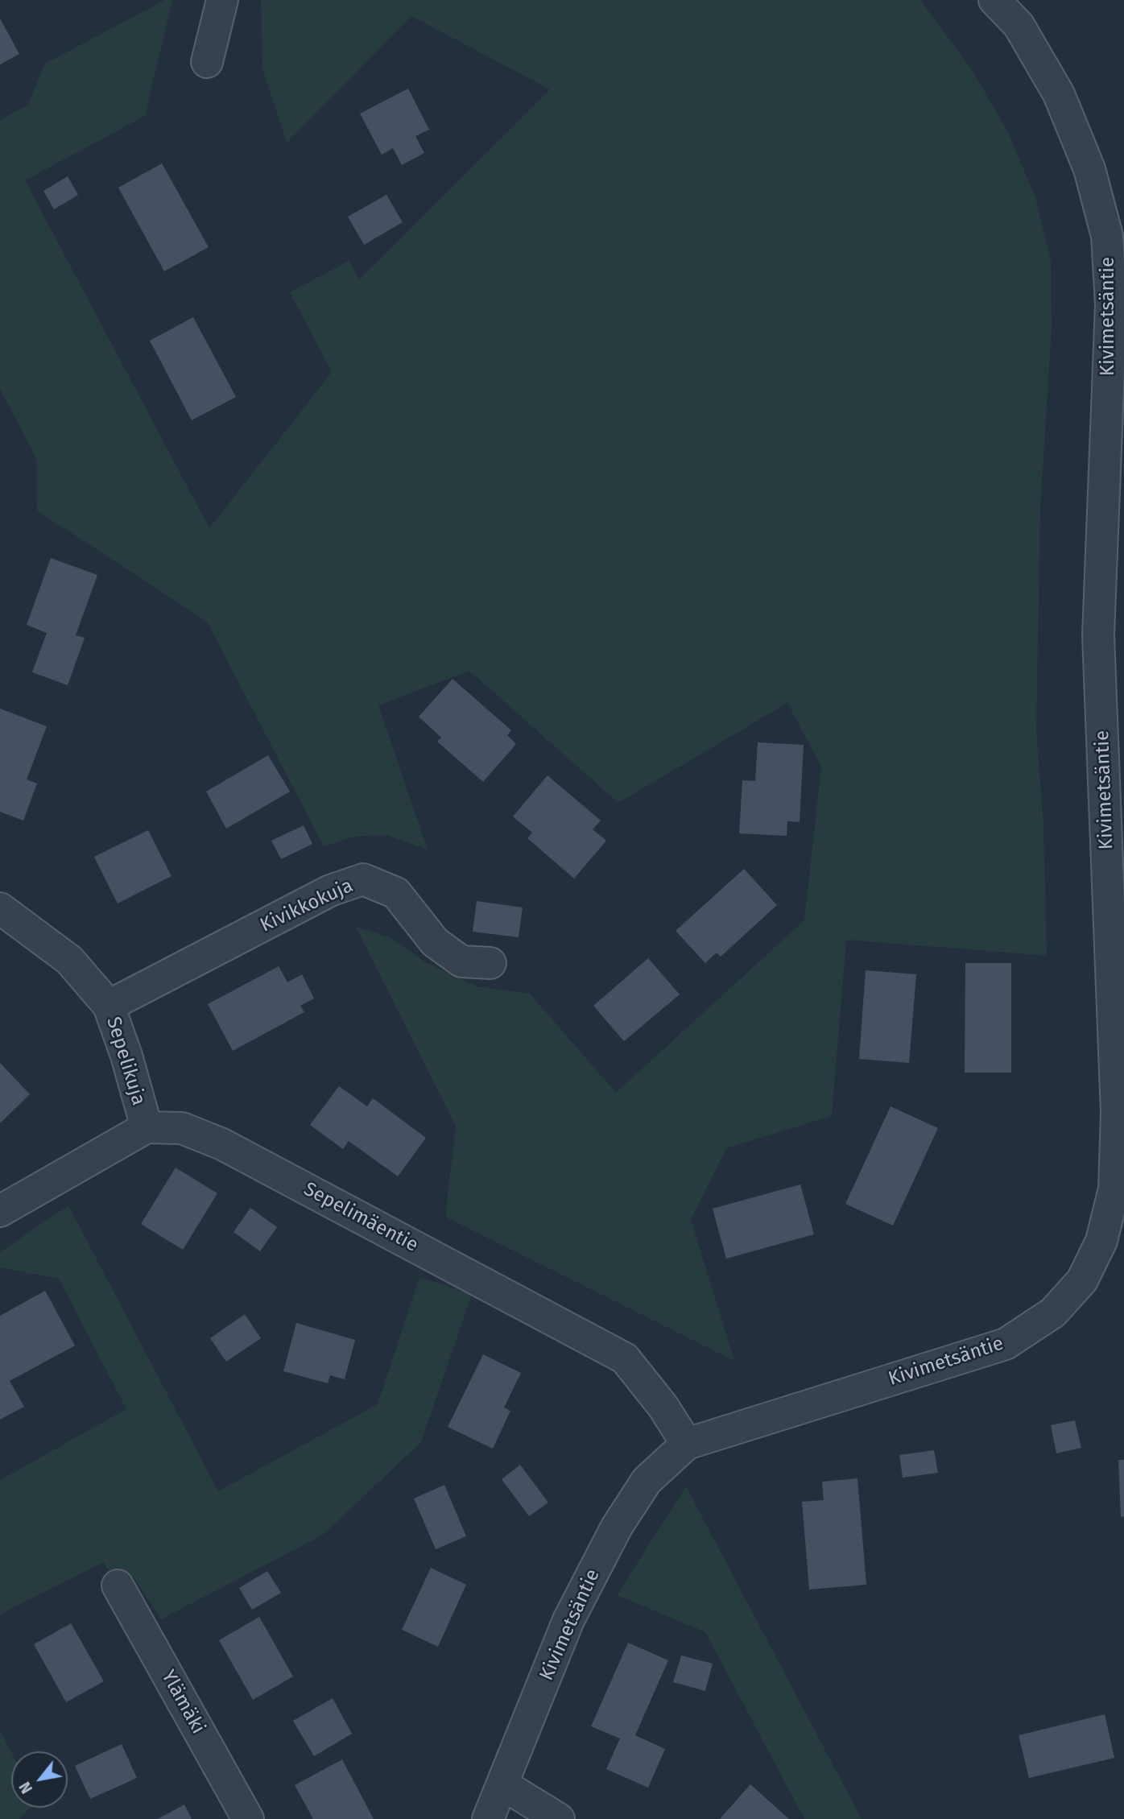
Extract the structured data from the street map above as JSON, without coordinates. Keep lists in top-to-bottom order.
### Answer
{
  "streets": {
    "street": [
      "Kivimetsäntie",
      "Kivikkokuja",
      "Sepelikuja",
      "Sepelimäentie",
      "Ylämäki"
    ]
  },
  "crossings": [
    ["Kivimetsäntie", "Sepelimäentie"],
    ["Kivikkokuja", "Sepelikuja"],
    ["Sepelikuja", "Sepelimäentie"]
  ],
  "north": "bottom left"
}
